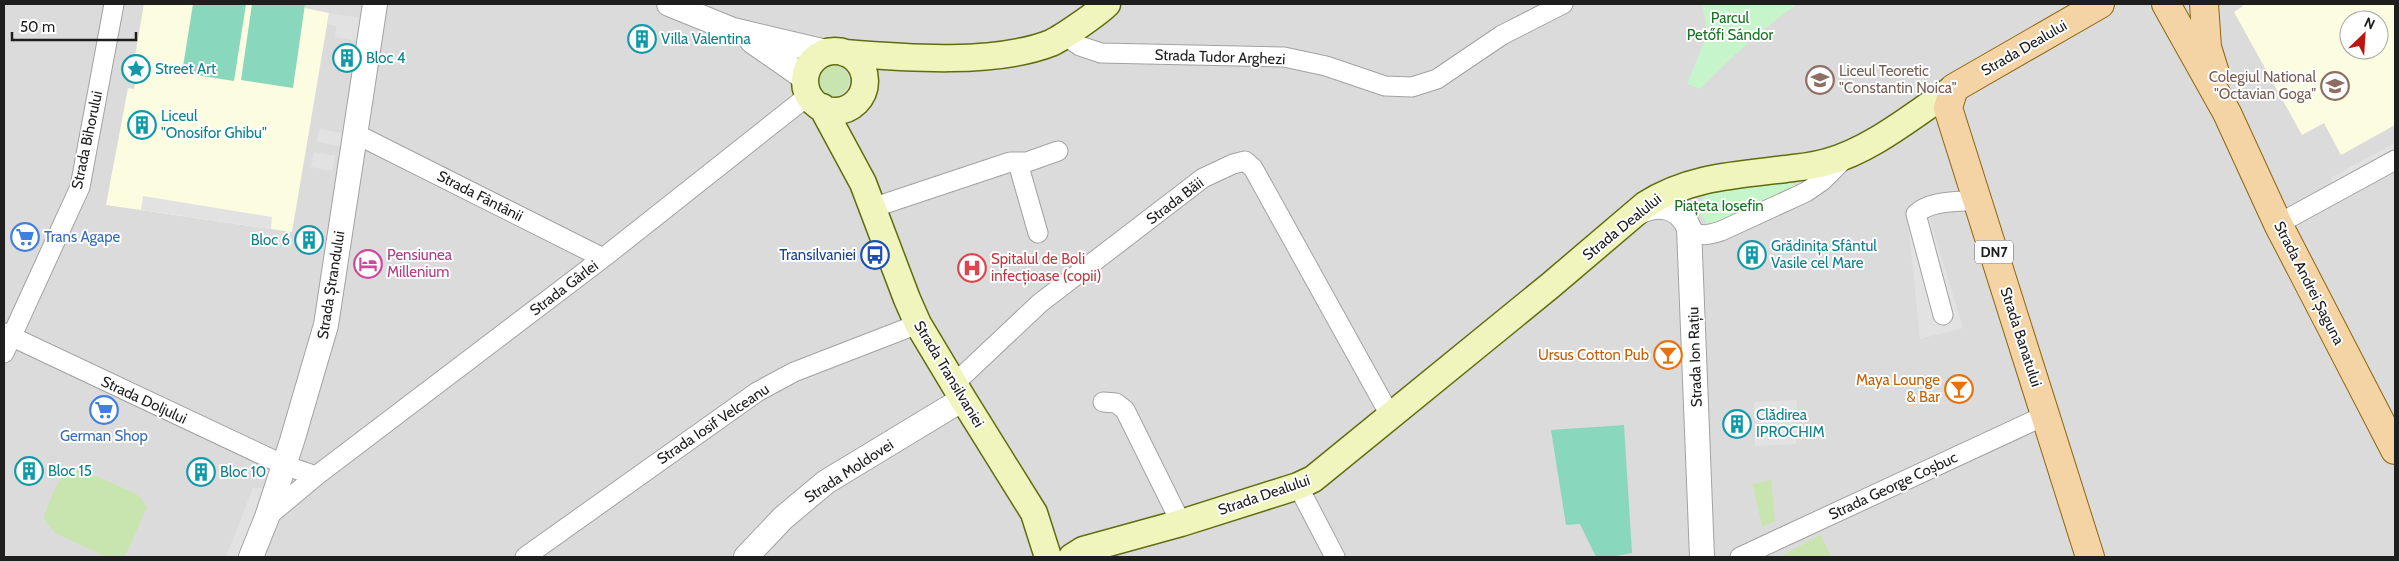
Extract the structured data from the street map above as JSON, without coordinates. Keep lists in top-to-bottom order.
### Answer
{
  "streets": {
    "main road": [
      "Strada Dealului",
      "DN7",
      "Strada Andrei Șaguna",
      "Strada Banatului",
      "Strada Transilvaniei"
    ],
    "street": [
      "Strada Tudor Arghezi",
      "Strada Bihorului",
      "Strada Fântânii",
      "Strada Băii",
      "Strada Ștrandului",
      "Strada Gârlei",
      "Strada Ion Rațiu",
      "Strada Doljului",
      "Strada Iosif Velceanu",
      "Strada Moldovei",
      "Strada George Coșbuc"
    ]
  },
  "crossings": [
    ["Strada Dealului", "Strada Băii"],
    ["Strada Dealului", "Strada Banatului"],
    ["Strada Bihorului", "Strada Doljului"],
    ["Strada Fântânii", "Strada Ștrandului"],
    ["Strada Fântânii", "Strada Gârlei"],
    ["Strada Băii", "Strada Transilvaniei"],
    ["Strada Băii", "Strada Moldovei"],
    ["Strada Ștrandului", "Strada Gârlei"],
    ["Strada Ștrandului", "Strada Doljului"],
    ["Strada Gârlei", "Strada Transilvaniei"],
    ["Strada Banatului", "Strada George Coșbuc"],
    ["Strada Transilvaniei", "Strada Iosif Velceanu"],
    ["Strada Transilvaniei", "Strada Moldovei"]
  ],
  "parks": ["Parcul Petőfi Sándor", "Piațeta Iosefin"],
  "places": {
    "building": [
      "Villa Valentina",
      "Bloc 4",
      "Liceul \"Onosifor Ghibu\"",
      "Bloc 6",
      "Grădinița Sfântul Vasile cel Mare",
      "Clădirea IPROCHIM",
      "Bloc 15",
      "Bloc 10"
    ],
    "place": ["Street Art"],
    "school or university": ["Liceul Teoretic \"Constantin Noica\"", "Colegiul National \"Octavian Goga\""],
    "supermarket": ["Trans Agape", "German Shop"],
    "bus stop": ["Transilvaniei"],
    "hotel": ["Pensiunea Millenium"],
    "hospital": ["Spitalul de Boli infecțioase (copii)"],
    "bar": ["Ursus Cotton Pub", "Maya Lounge & Bar"]
  },
  "scale_bar": "50 m",
  "north": "top right"
}
